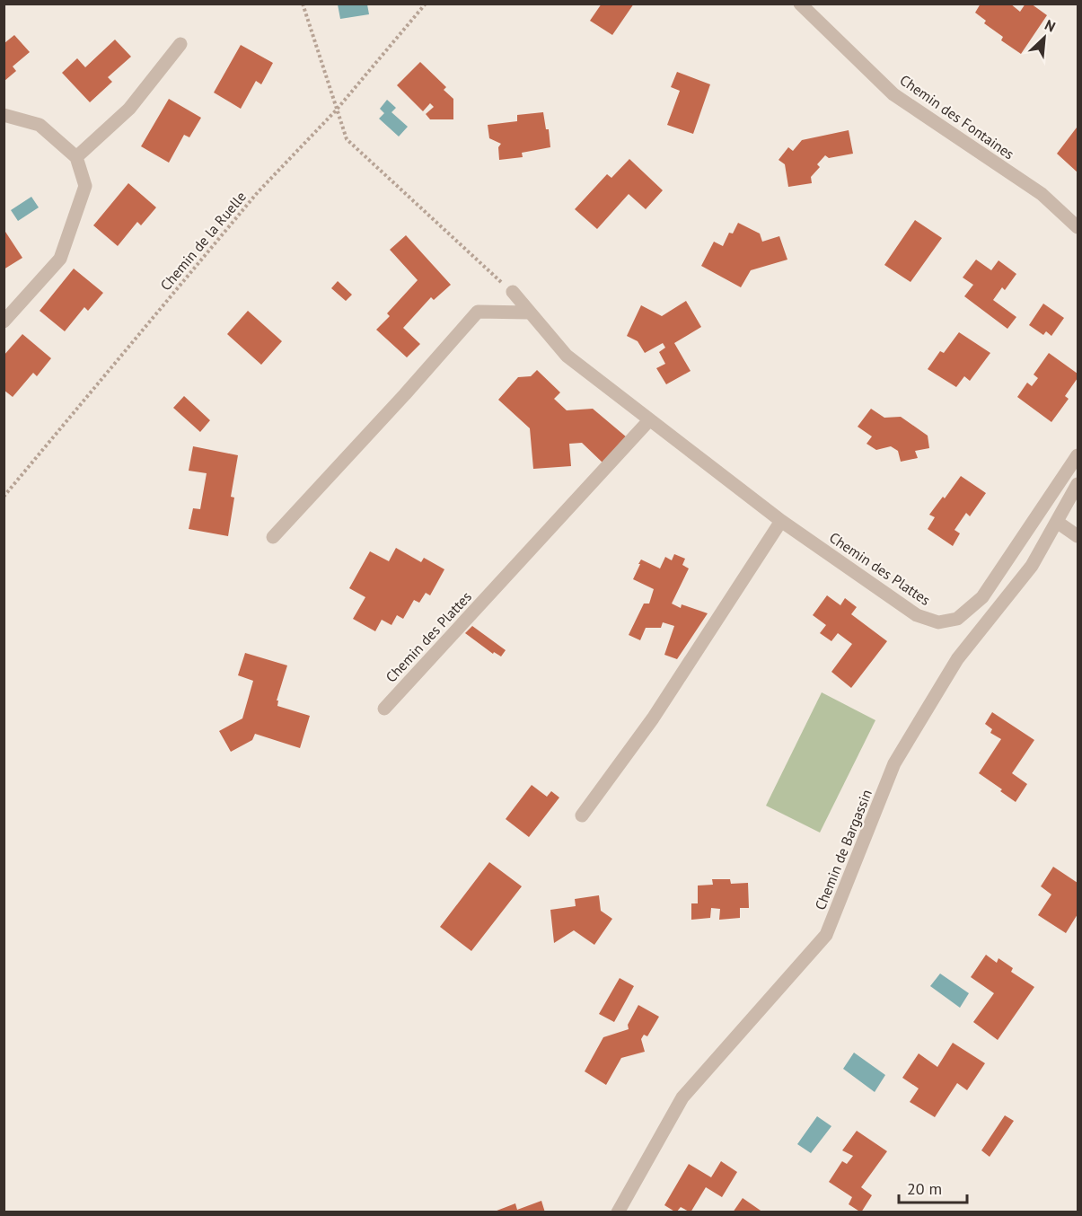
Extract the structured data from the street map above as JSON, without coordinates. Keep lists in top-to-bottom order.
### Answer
{
  "streets": {
    "street": ["Chemin des Fontaines", "Chemin des Plattes", "Chemin de Bargassin"],
    "path": ["Chemin de la Ruelle"]
  },
  "scale_bar": "20 m",
  "north": "top right"
}
